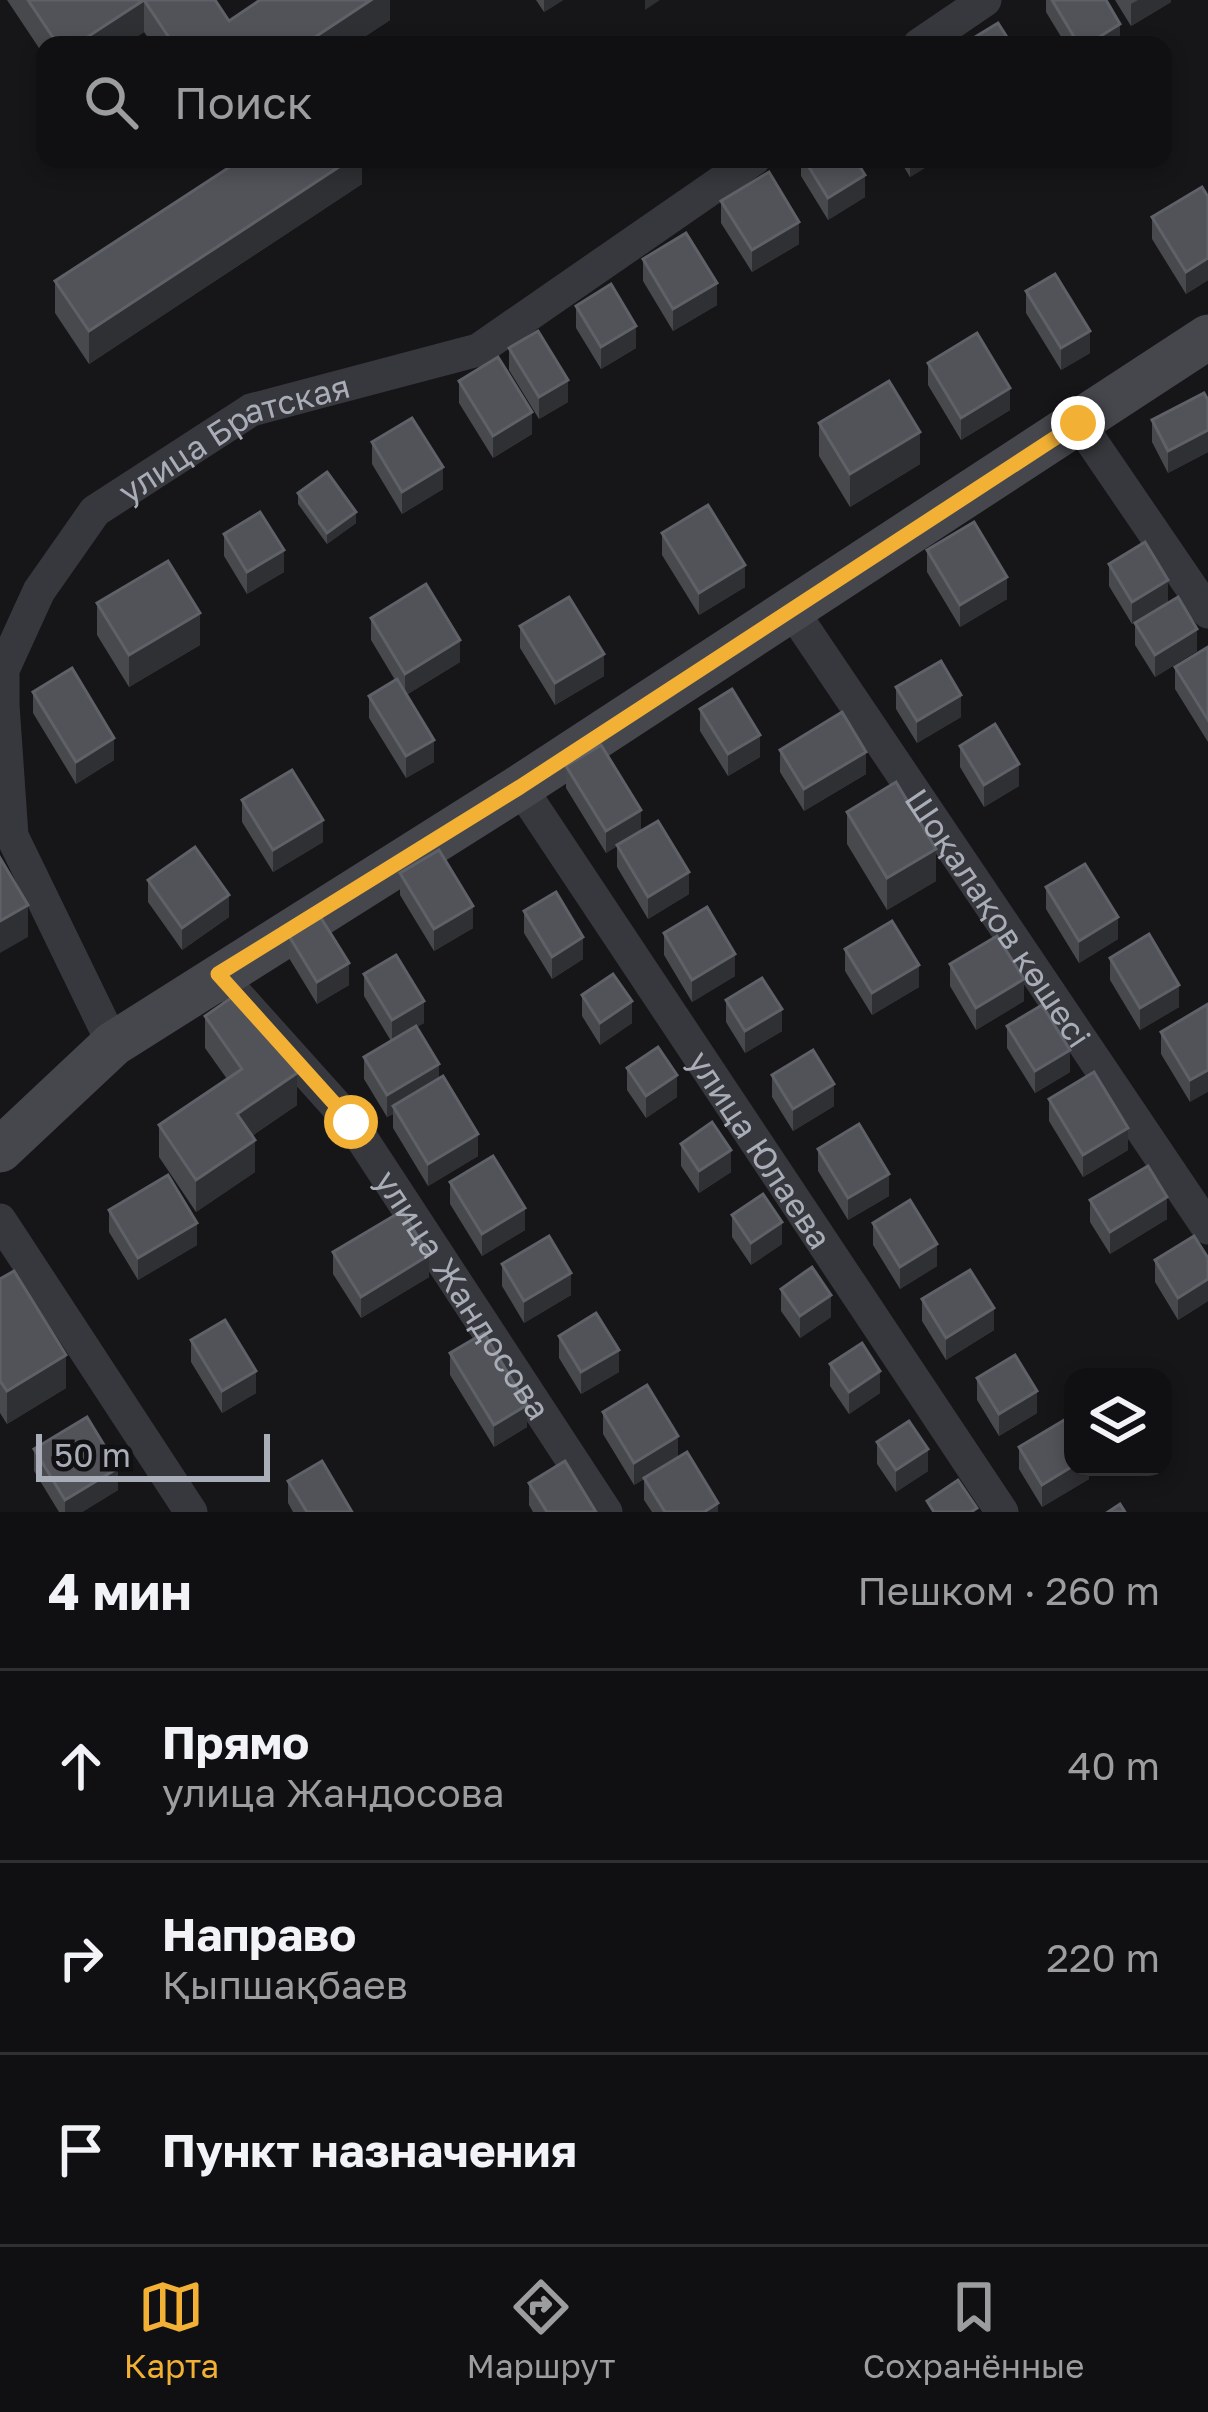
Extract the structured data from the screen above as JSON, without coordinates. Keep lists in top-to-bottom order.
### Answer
{
  "streets": {
    "street": [
      "улица Братская",
      "Шоқалақов көшесі",
      "улица Юлаева",
      "улица Жандосова"
    ]
  },
  "scale_bar": "50 m",
  "page": {
    "search": "Поиск",
    "scale": "50 m",
    "heading": ["4 мин", "Пешком · 260 m"],
    "list": [
      ["Прямо", "улица Жандосова", "40 m"],
      ["Направо", "Қыпшақбаев", "220 m"],
      "Пункт назначения"
    ],
    "nav": ["Карта", "Маршрут", "Сохранённые"]
  }
}
